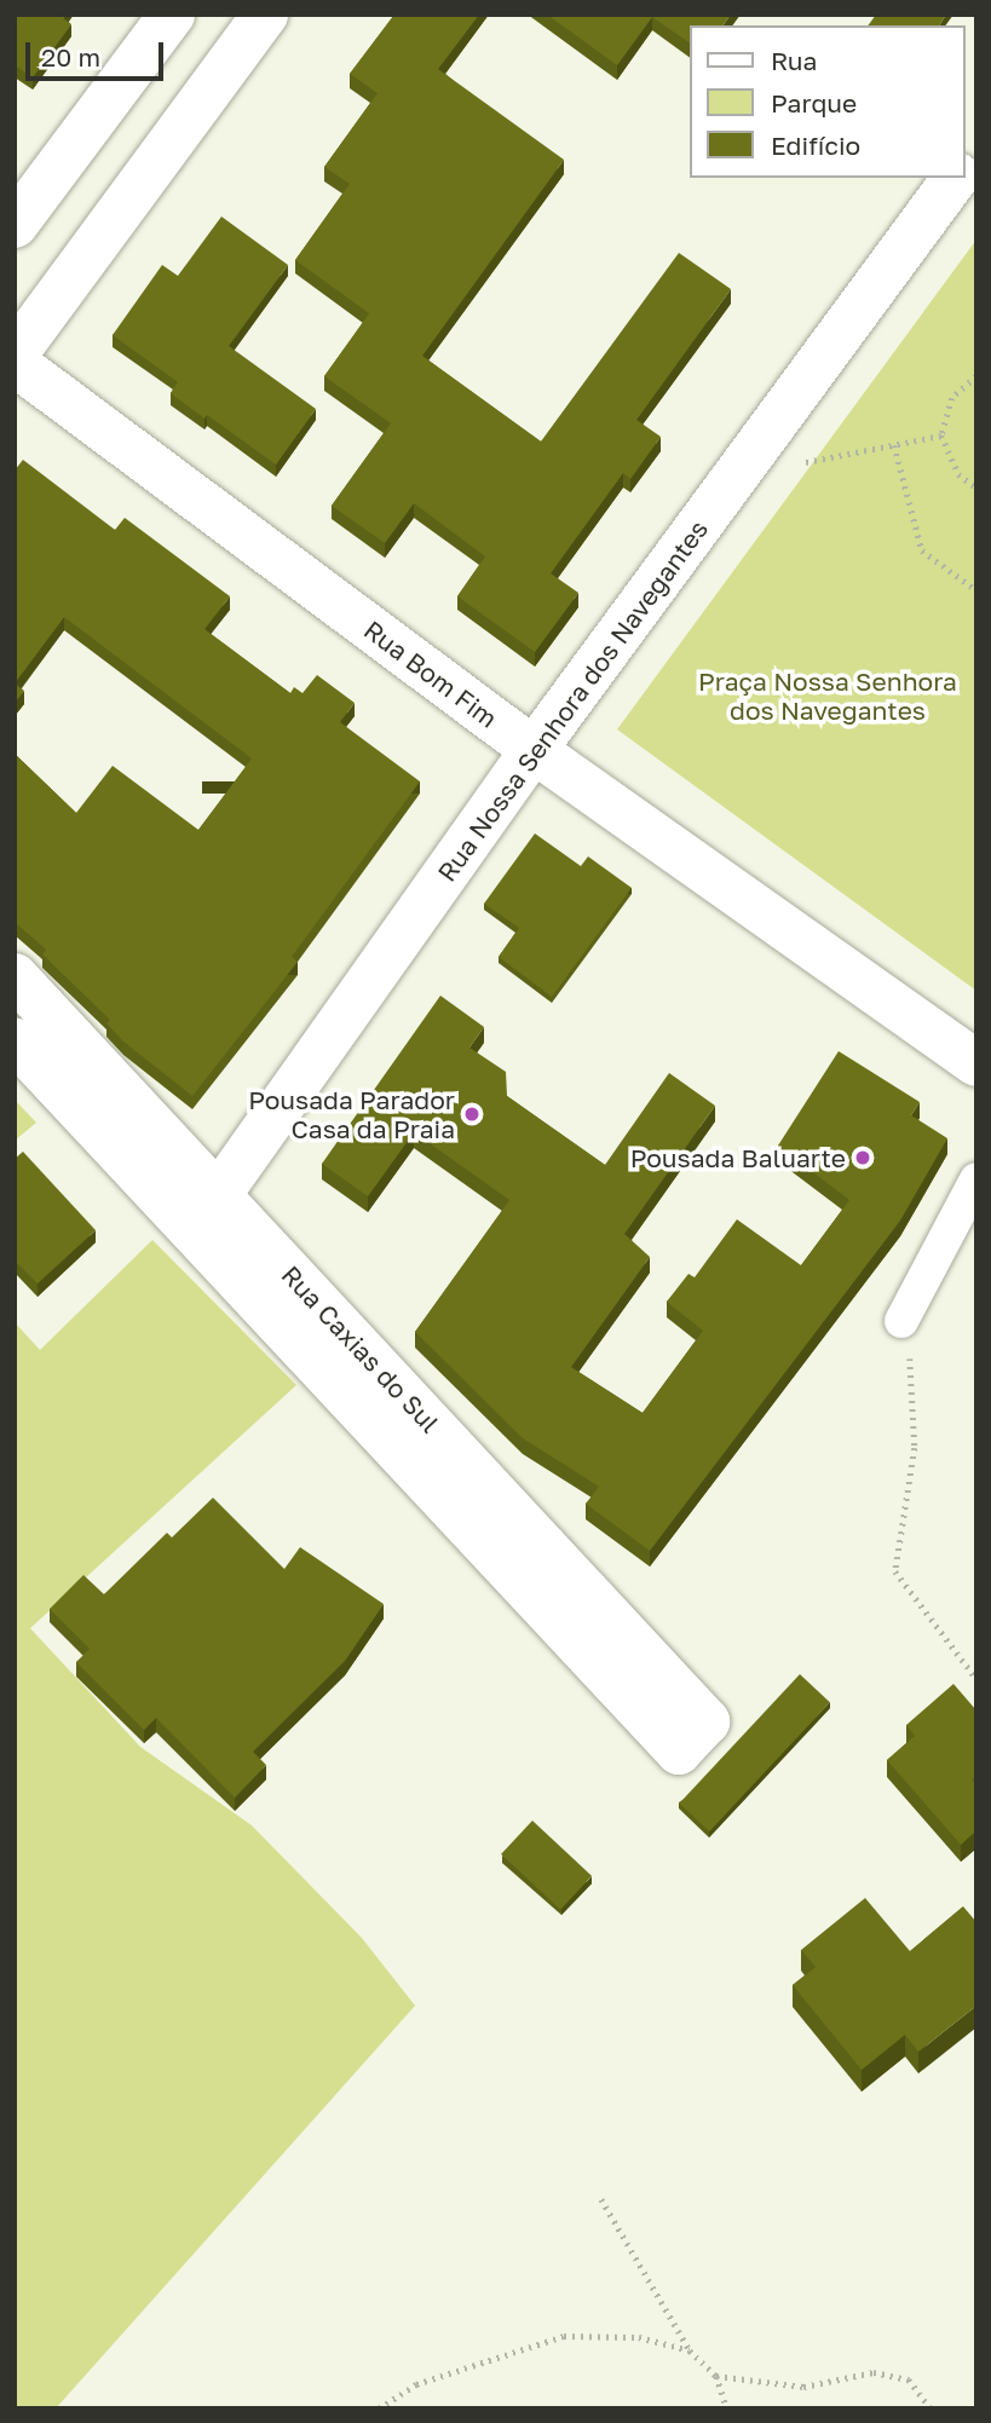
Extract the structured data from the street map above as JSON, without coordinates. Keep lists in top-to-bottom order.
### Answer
{
  "streets": {
    "street": ["Rua Bom Fim", "Rua Nossa Senhora dos Navegantes", "Rua Caxias do Sul"]
  },
  "crossings": [
    ["Rua Bom Fim", "Rua Nossa Senhora dos Navegantes"],
    ["Rua Nossa Senhora dos Navegantes", "Rua Caxias do Sul"]
  ],
  "parks": ["Praça Nossa Senhora dos Navegantes"],
  "places": ["Pousada Parador Casa da Praia", "Pousada Baluarte"],
  "legend": ["Rua", "Parque", "Edifício"],
  "scale_bar": "20 m"
}
